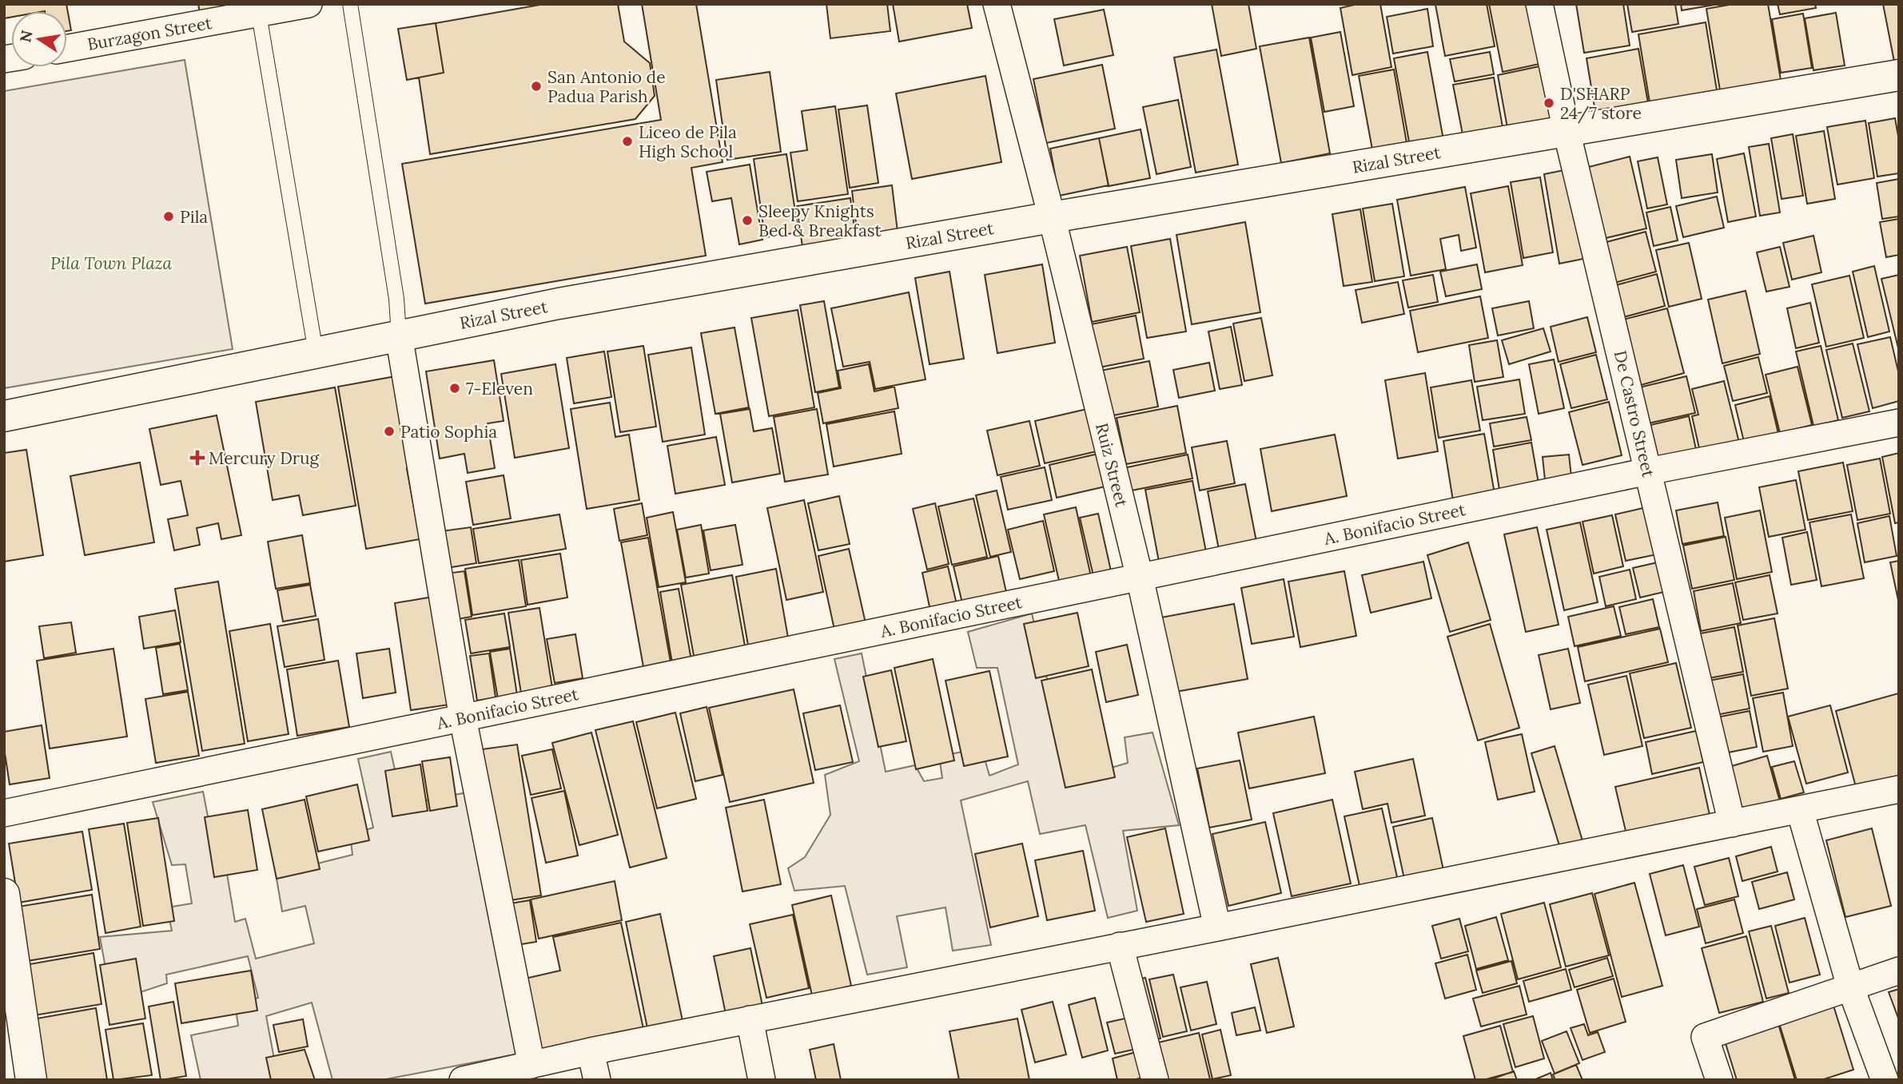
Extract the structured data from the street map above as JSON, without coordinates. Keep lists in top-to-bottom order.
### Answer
{
  "streets": {
    "main road": ["Rizal Street"],
    "street": [
      "Burzagon Street",
      "De Castro Street",
      "Ruiz Street",
      "A. Bonifacio Street"
    ]
  },
  "crossings": [
    ["Rizal Street", "De Castro Street"],
    ["Rizal Street", "Ruiz Street"],
    ["De Castro Street", "A. Bonifacio Street"],
    ["Ruiz Street", "A. Bonifacio Street"]
  ],
  "parks": ["Pila Town Plaza"],
  "places": {
    "other": [
      "San Antonio de Padua Parish",
      "D'SHARP 24/7 store",
      "Liceo de Pila High School",
      "Pila",
      "Sleepy Knights Bed & Breakfast",
      "7-Eleven",
      "Patio Sophia"
    ],
    "health": ["Mercury Drug"]
  },
  "north": "left"
}
